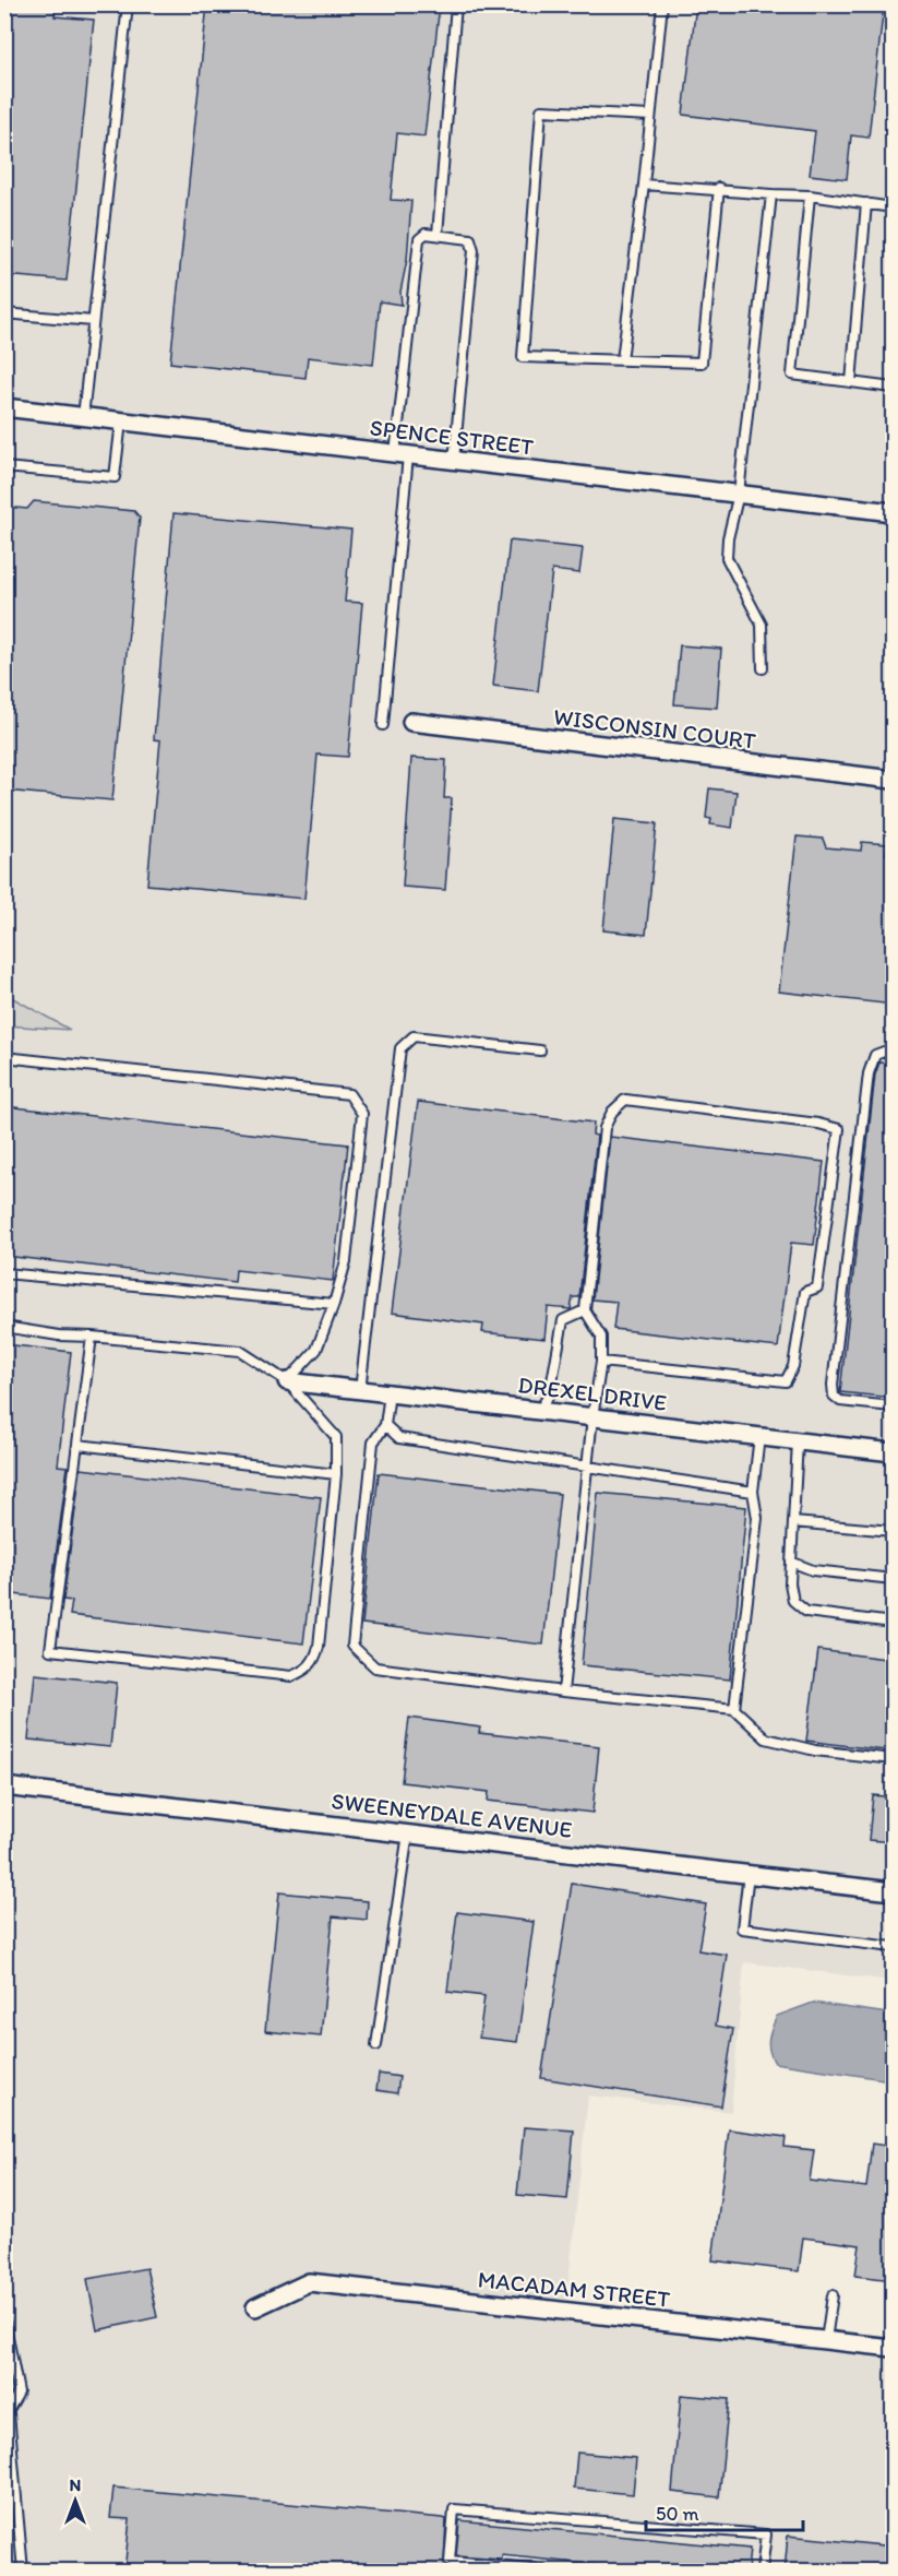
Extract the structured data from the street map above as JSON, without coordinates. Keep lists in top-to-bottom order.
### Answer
{
  "streets": {
    "street": [
      "SPENCE STREET",
      "WISCONSIN COURT",
      "DREXEL DRIVE",
      "SWEENEYDALE AVENUE",
      "MACADAM STREET"
    ]
  },
  "scale_bar": "50 m",
  "north": "top"
}
